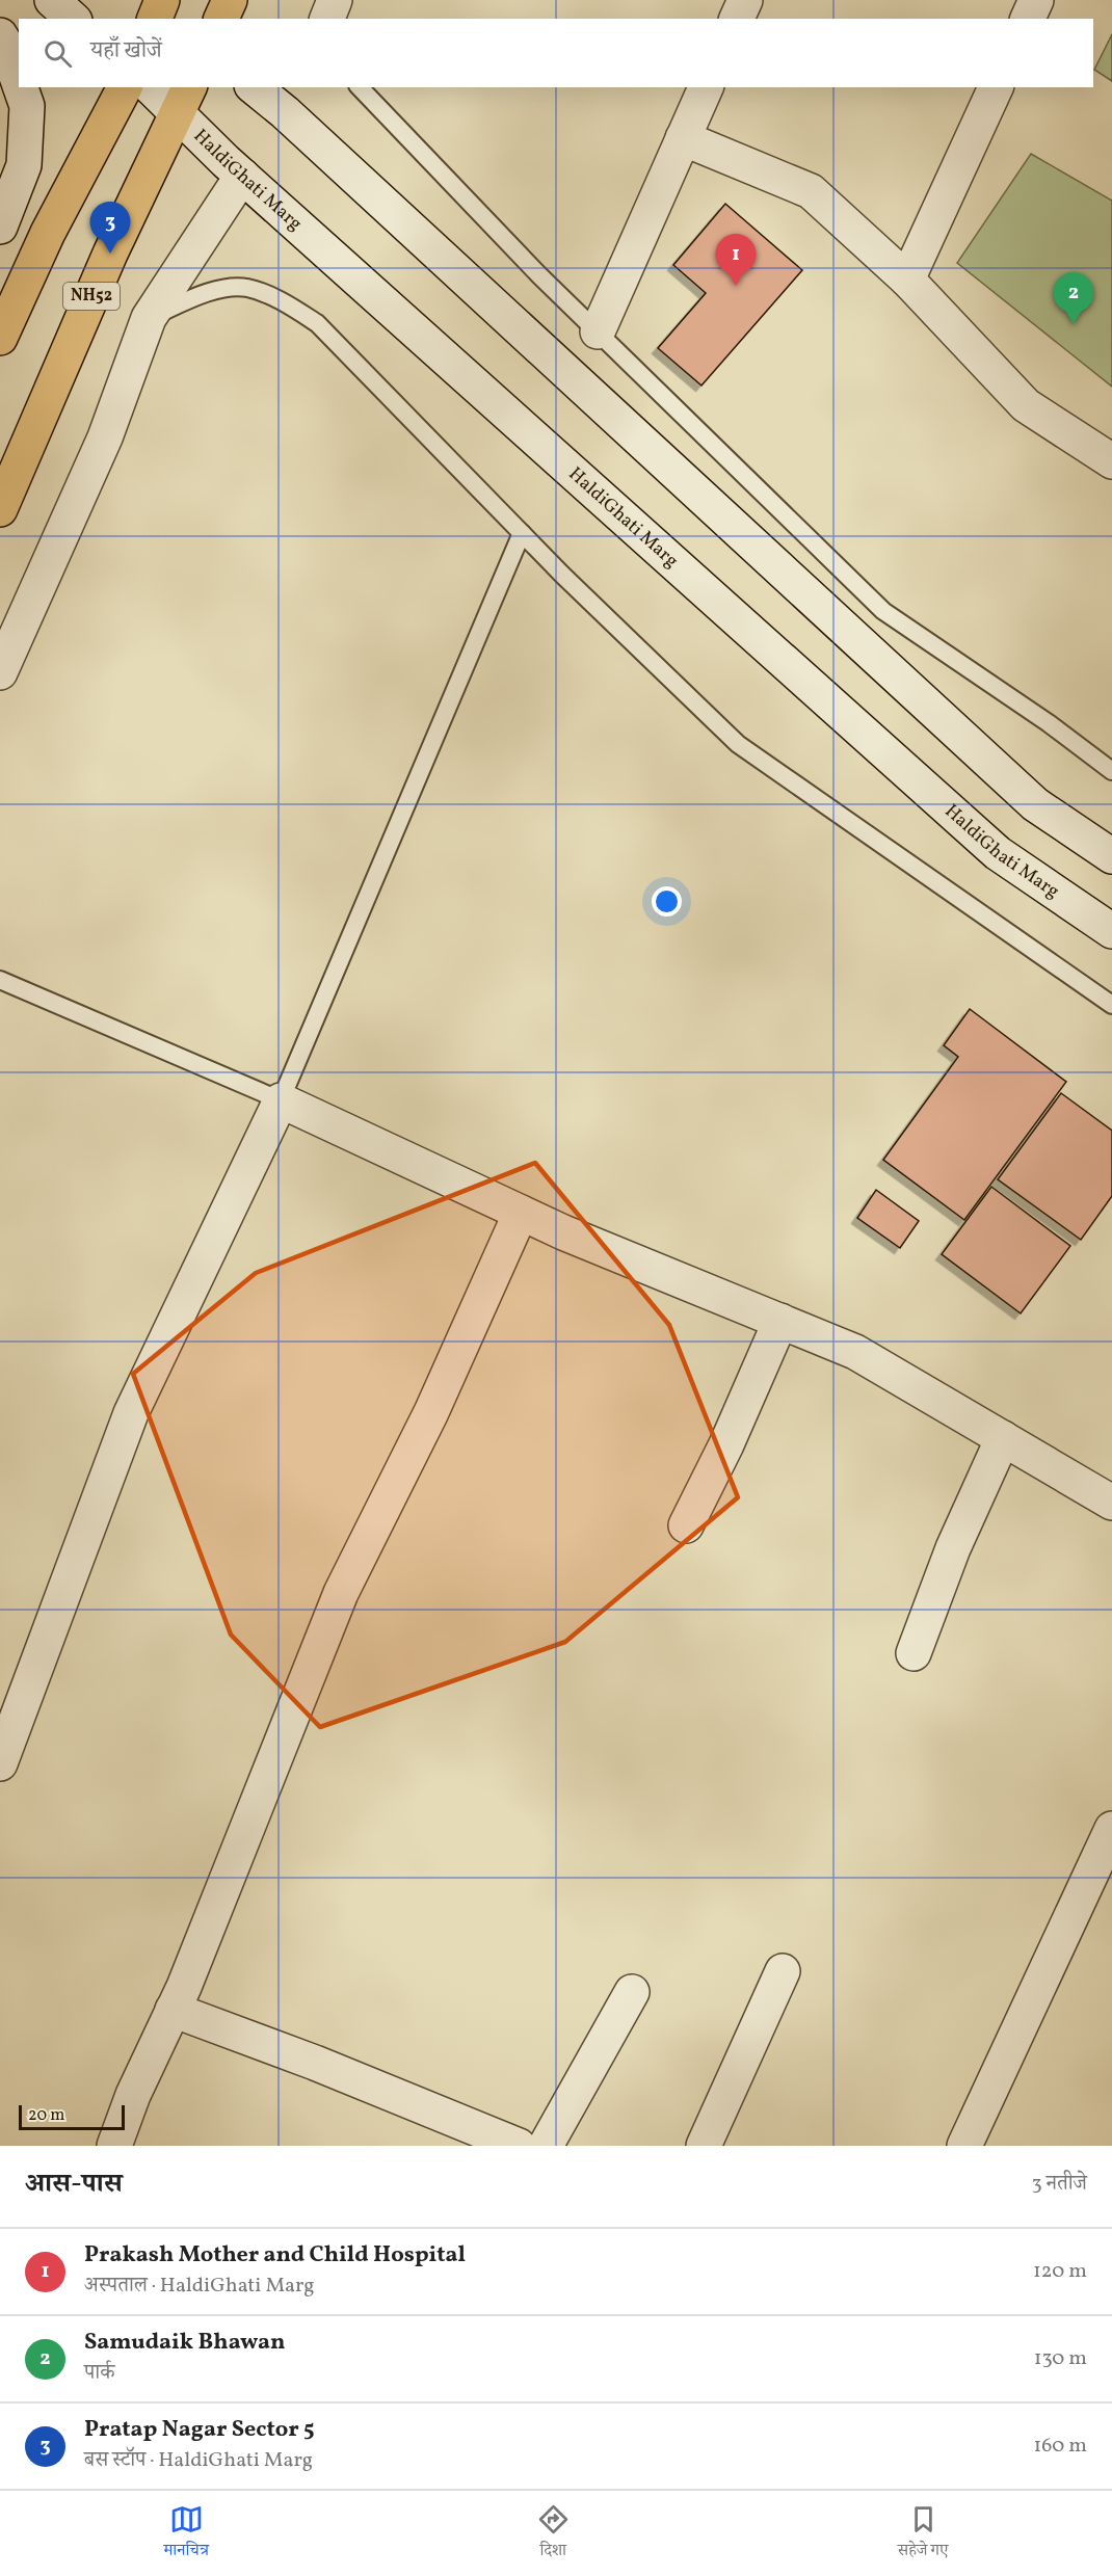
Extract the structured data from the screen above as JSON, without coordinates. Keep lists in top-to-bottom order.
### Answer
{
  "streets": {
    "highway": ["NH52"],
    "street": ["HaldiGhati Marg"]
  },
  "crossings": [
    ["HaldiGhati Marg", "NH52"]
  ],
  "scale_bar": "20 m",
  "page": {
    "search": "यहाँ खोजें",
    "pins": ["3", "1", "2"],
    "scale": "20 m",
    "heading": ["आस-पास", "3 नतीजे"],
    "list": [
      {
        "mark": "1",
        "name": "Prakash Mother and Child Hospital",
        "note": "अस्पताल · HaldiGhati Marg",
        "value": "120 m"
      },
      {
        "mark": "2",
        "name": "Samudaik Bhawan",
        "note": "पार्क",
        "value": "130 m"
      },
      {
        "mark": "3",
        "name": "Pratap Nagar Sector 5",
        "note": "बस स्टॉप · HaldiGhati Marg",
        "value": "160 m"
      }
    ],
    "nav": ["मानचित्र", "दिशा", "सहेजे गए"]
  }
}
